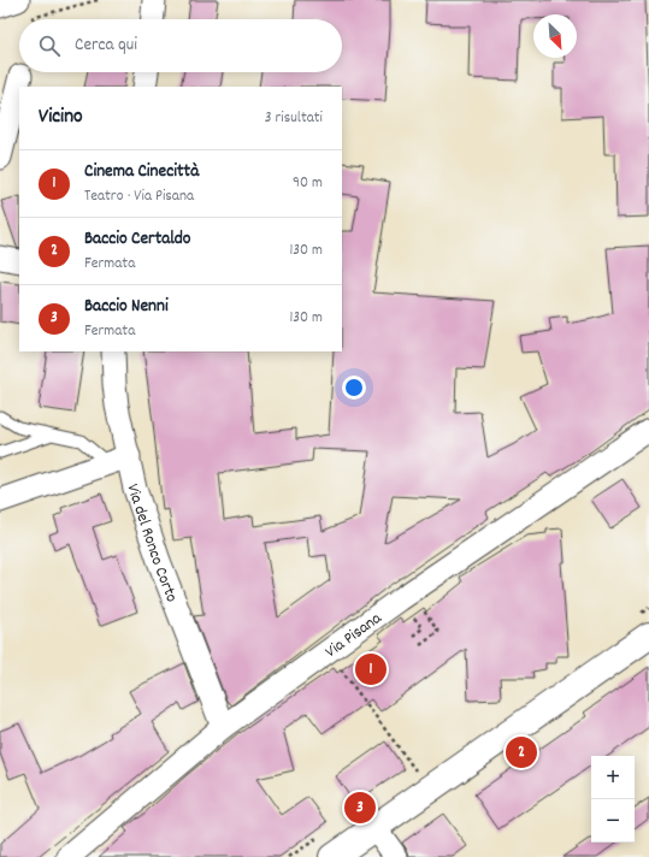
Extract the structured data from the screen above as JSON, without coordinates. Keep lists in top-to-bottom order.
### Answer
{
  "streets": {
    "street": ["Via del Ronco Corto", "Via Pisana"]
  },
  "crossings": [
    ["Via del Ronco Corto", "Via Pisana"]
  ],
  "north": "bottom right",
  "page": {
    "search": "Cerca qui",
    "heading": ["Vicino", "3 risultati"],
    "list": [
      {
        "mark": "1",
        "name": "Cinema Cinecittà",
        "note": "Teatro · Via Pisana",
        "value": "90 m"
      },
      {
        "mark": "2",
        "name": "Baccio Certaldo",
        "note": "Fermata",
        "value": "130 m"
      },
      {
        "mark": "3",
        "name": "Baccio Nenni",
        "note": "Fermata",
        "value": "130 m"
      }
    ],
    "pins": ["1", "2", "3"],
    "map_buttons": ["+", "−"]
  }
}
